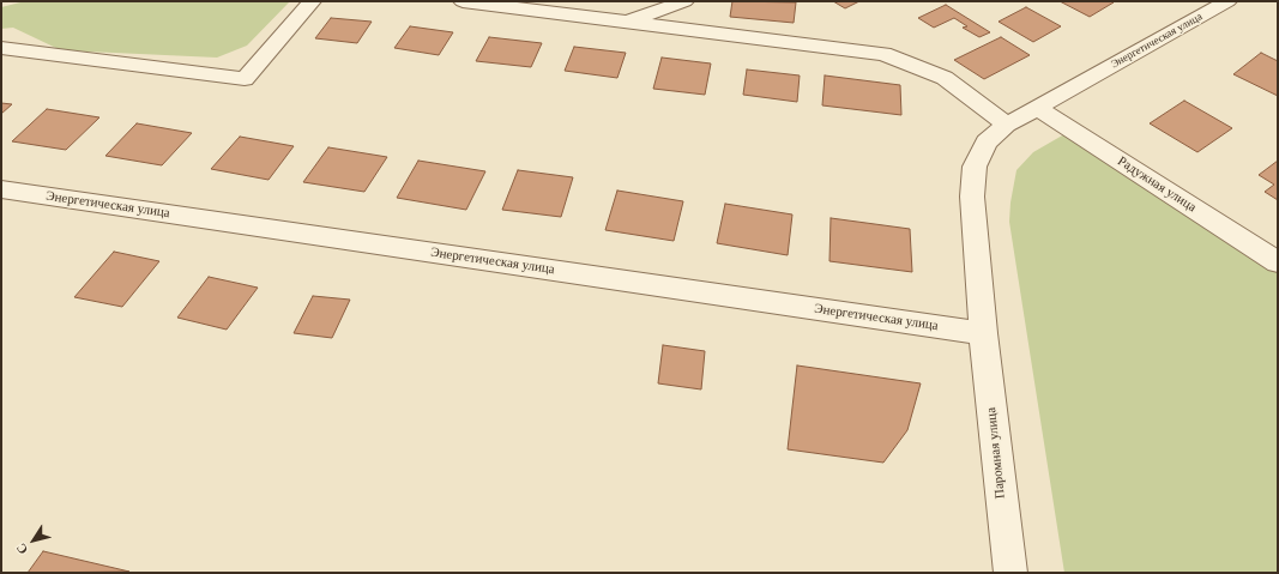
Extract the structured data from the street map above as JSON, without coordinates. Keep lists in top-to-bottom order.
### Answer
{
  "streets": {
    "street": ["Энергетическая улица", "Радужная улица", "Паромная улица"]
  },
  "crossings": [
    ["Энергетическая улица", "Радужная улица"],
    ["Энергетическая улица", "Паромная улица"]
  ],
  "north": "bottom left"
}
